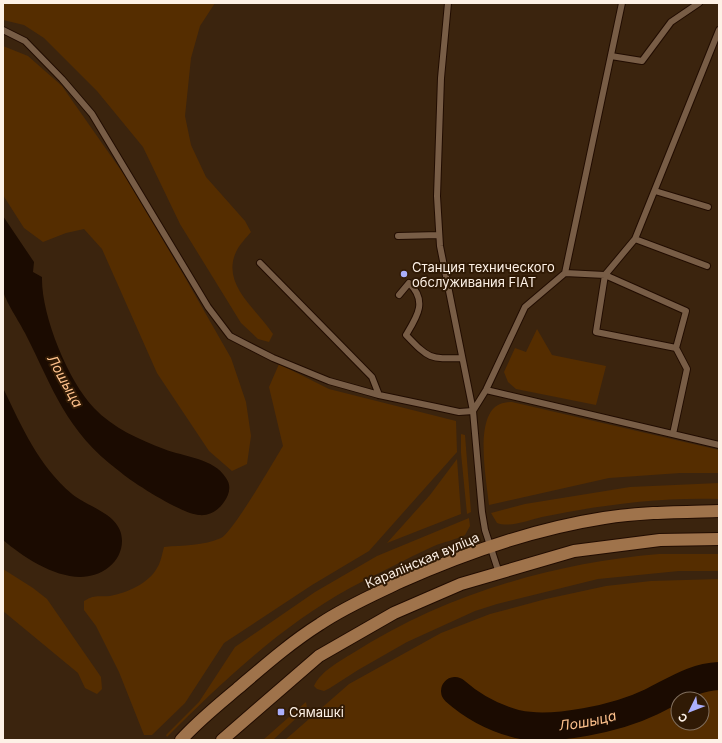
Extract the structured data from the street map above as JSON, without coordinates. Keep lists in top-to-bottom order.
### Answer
{
  "streets": {
    "main road": ["Каралінская вуліца"]
  },
  "water": ["Лошыца"],
  "places": {
    "other": ["Станция технического обслуживания FIAT"],
    "transit": ["Сямашкі"]
  },
  "north": "bottom left"
}
